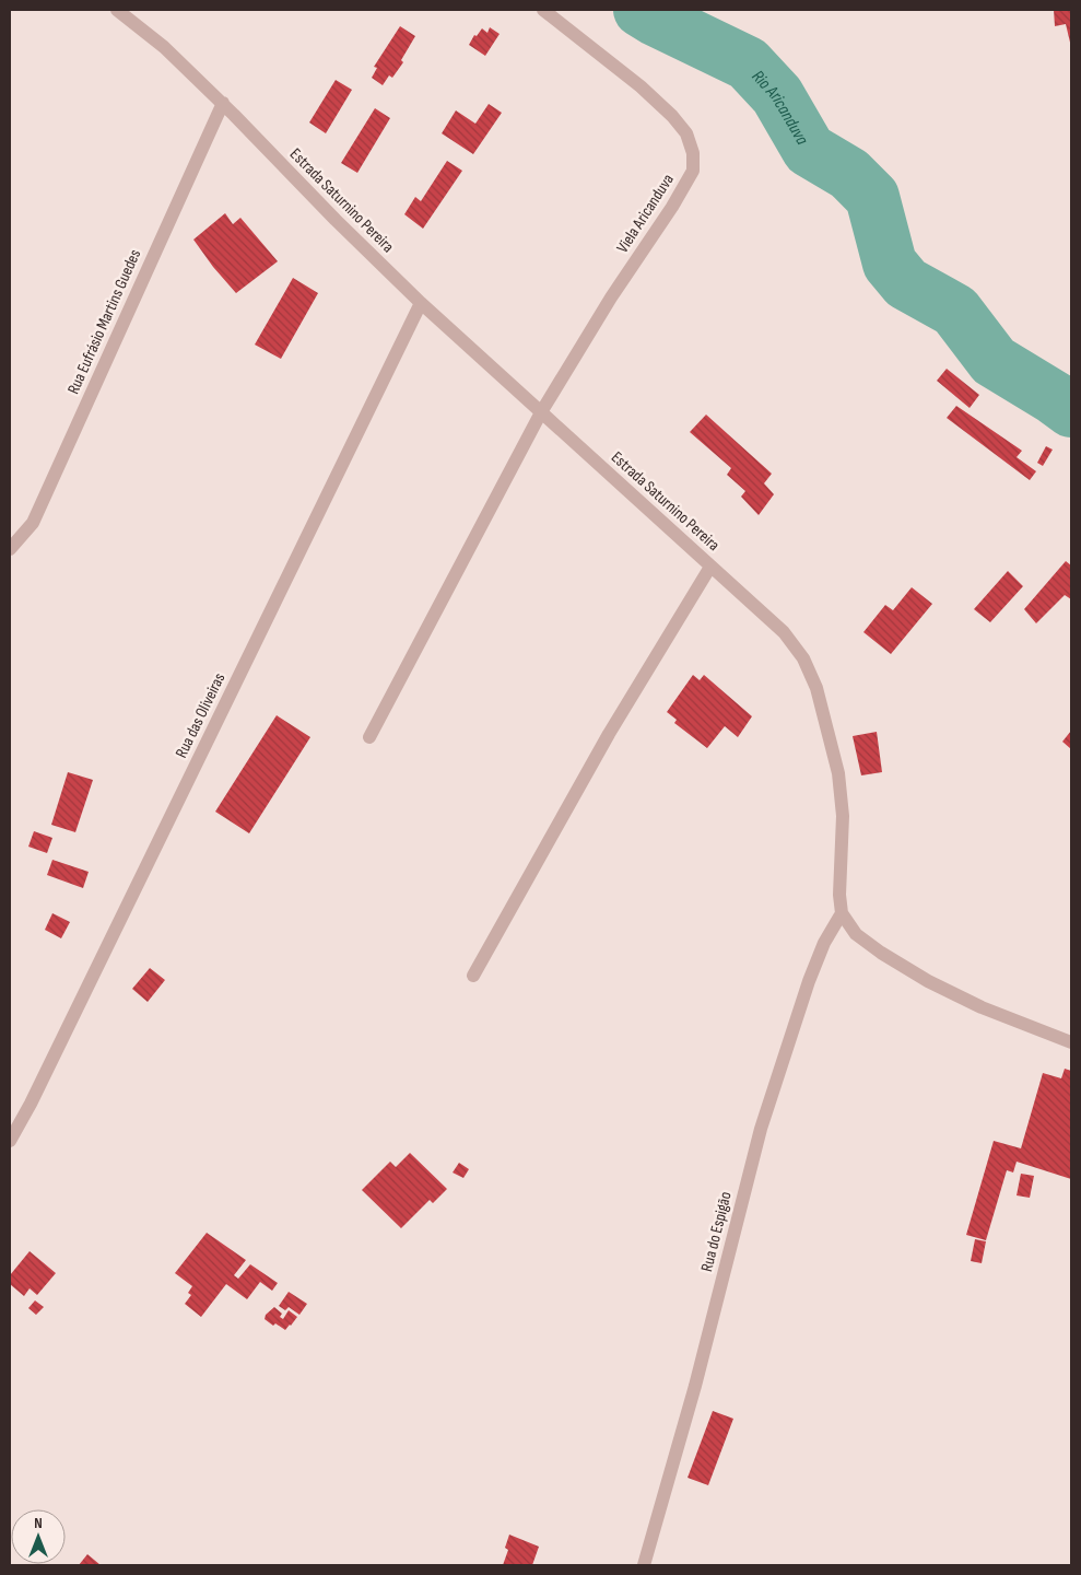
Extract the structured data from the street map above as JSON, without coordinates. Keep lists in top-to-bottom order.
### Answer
{
  "streets": {
    "street": [
      "Estrada Saturnino Pereira",
      "Viela Aricanduva",
      "Rua Eufrásio Martins Guedes",
      "Rua das Oliveiras",
      "Rua do Espigão"
    ]
  },
  "crossings": [
    ["Estrada Saturnino Pereira", "Viela Aricanduva"],
    ["Estrada Saturnino Pereira", "Rua Eufrásio Martins Guedes"],
    ["Estrada Saturnino Pereira", "Rua das Oliveiras"],
    ["Estrada Saturnino Pereira", "Rua do Espigão"]
  ],
  "water": ["Rio Aricanduva"],
  "north": "top"
}
